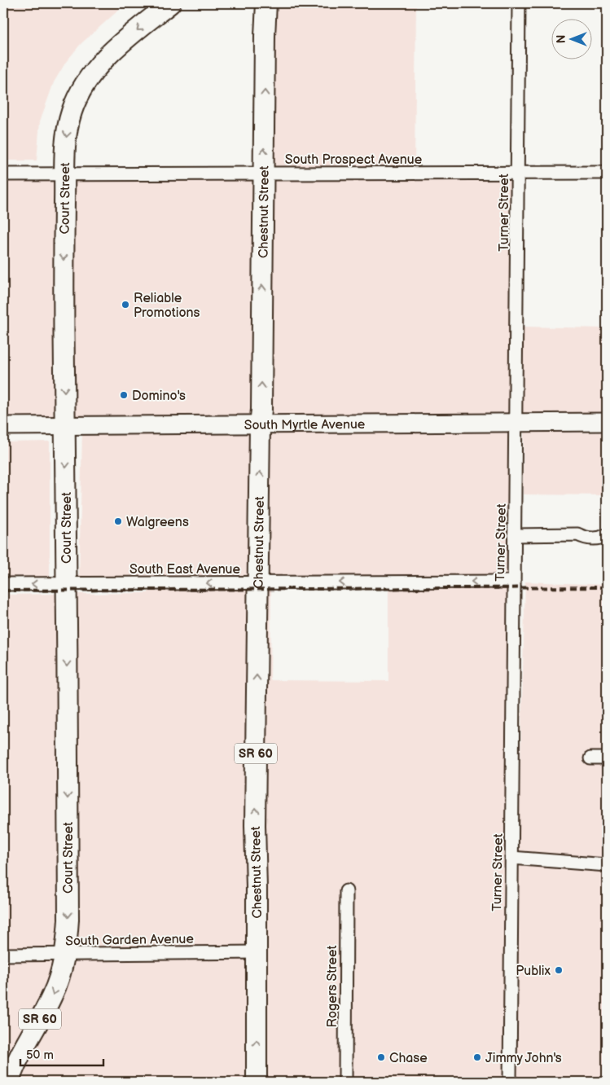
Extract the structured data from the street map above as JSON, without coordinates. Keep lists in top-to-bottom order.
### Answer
{
  "streets": {
    "main road": [
      "Court Street",
      "Chestnut Street",
      "South Myrtle Avenue",
      "SR 60"
    ],
    "street": [
      "South Prospect Avenue",
      "Turner Street",
      "South East Avenue",
      "South Garden Avenue",
      "Rogers Street"
    ]
  },
  "crossings": [
    ["South Prospect Avenue", "Court Street"],
    ["South Prospect Avenue", "Chestnut Street"],
    ["South Prospect Avenue", "Turner Street"],
    ["Court Street", "South Myrtle Avenue"],
    ["Court Street", "South East Avenue"],
    ["Court Street", "South Garden Avenue"],
    ["Chestnut Street", "South Myrtle Avenue"],
    ["Chestnut Street", "South East Avenue"],
    ["Chestnut Street", "South Garden Avenue"],
    ["Turner Street", "South Myrtle Avenue"],
    ["Turner Street", "South East Avenue"]
  ],
  "one_way": ["Court Street", "Chestnut Street", "South East Avenue"],
  "places": [
    "Reliable Promotions",
    "Domino's",
    "Walgreens",
    "Publix",
    "Chase",
    "Jimmy John's"
  ],
  "scale_bar": "50 m",
  "north": "left"
}
